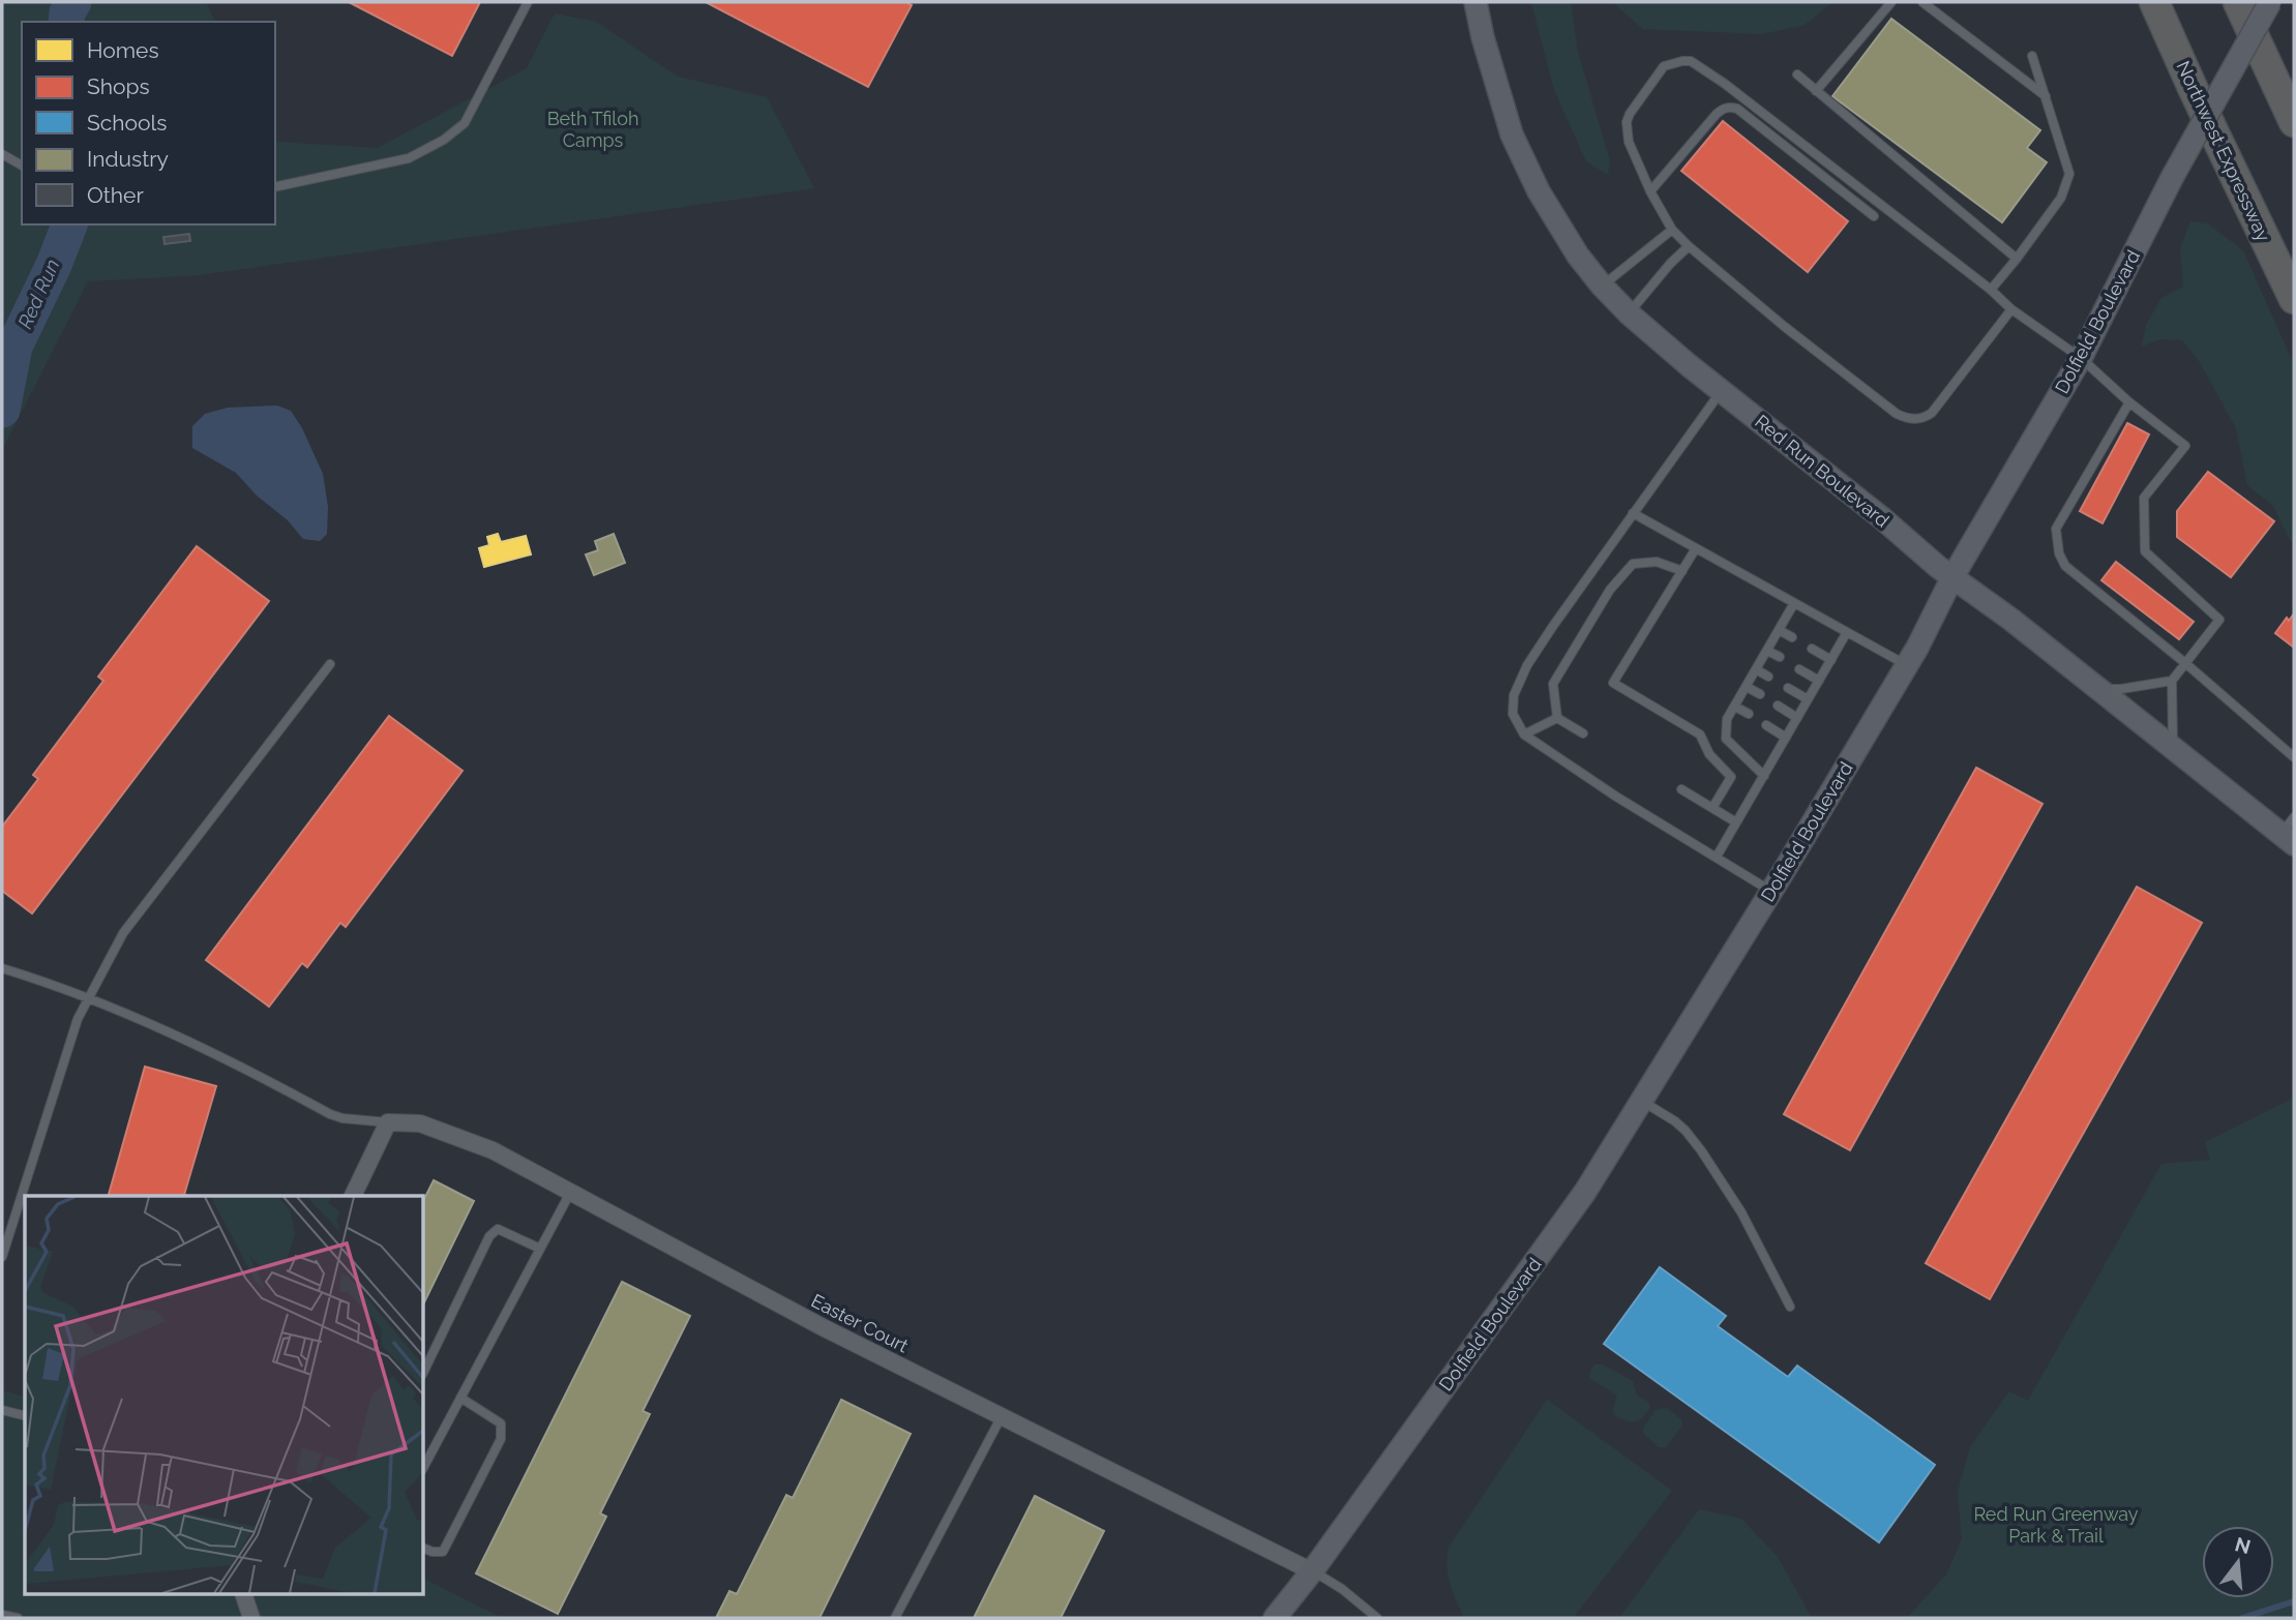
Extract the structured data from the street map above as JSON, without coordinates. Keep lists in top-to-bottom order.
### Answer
{
  "streets": {
    "highway": ["Northwest Expressway"],
    "main road": ["Dolfield Boulevard", "Red Run Boulevard"],
    "street": ["Easter Court"]
  },
  "crossings": [
    ["Dolfield Boulevard", "Red Run Boulevard"],
    ["Dolfield Boulevard", "Easter Court"]
  ],
  "water": ["Red Run"],
  "parks": ["Beth Tfiloh Camps", "Red Run Greenway Park & Trail"],
  "legend": [
    "Homes",
    "Shops",
    "Schools",
    "Industry",
    "Other"
  ],
  "north": "top"
}
